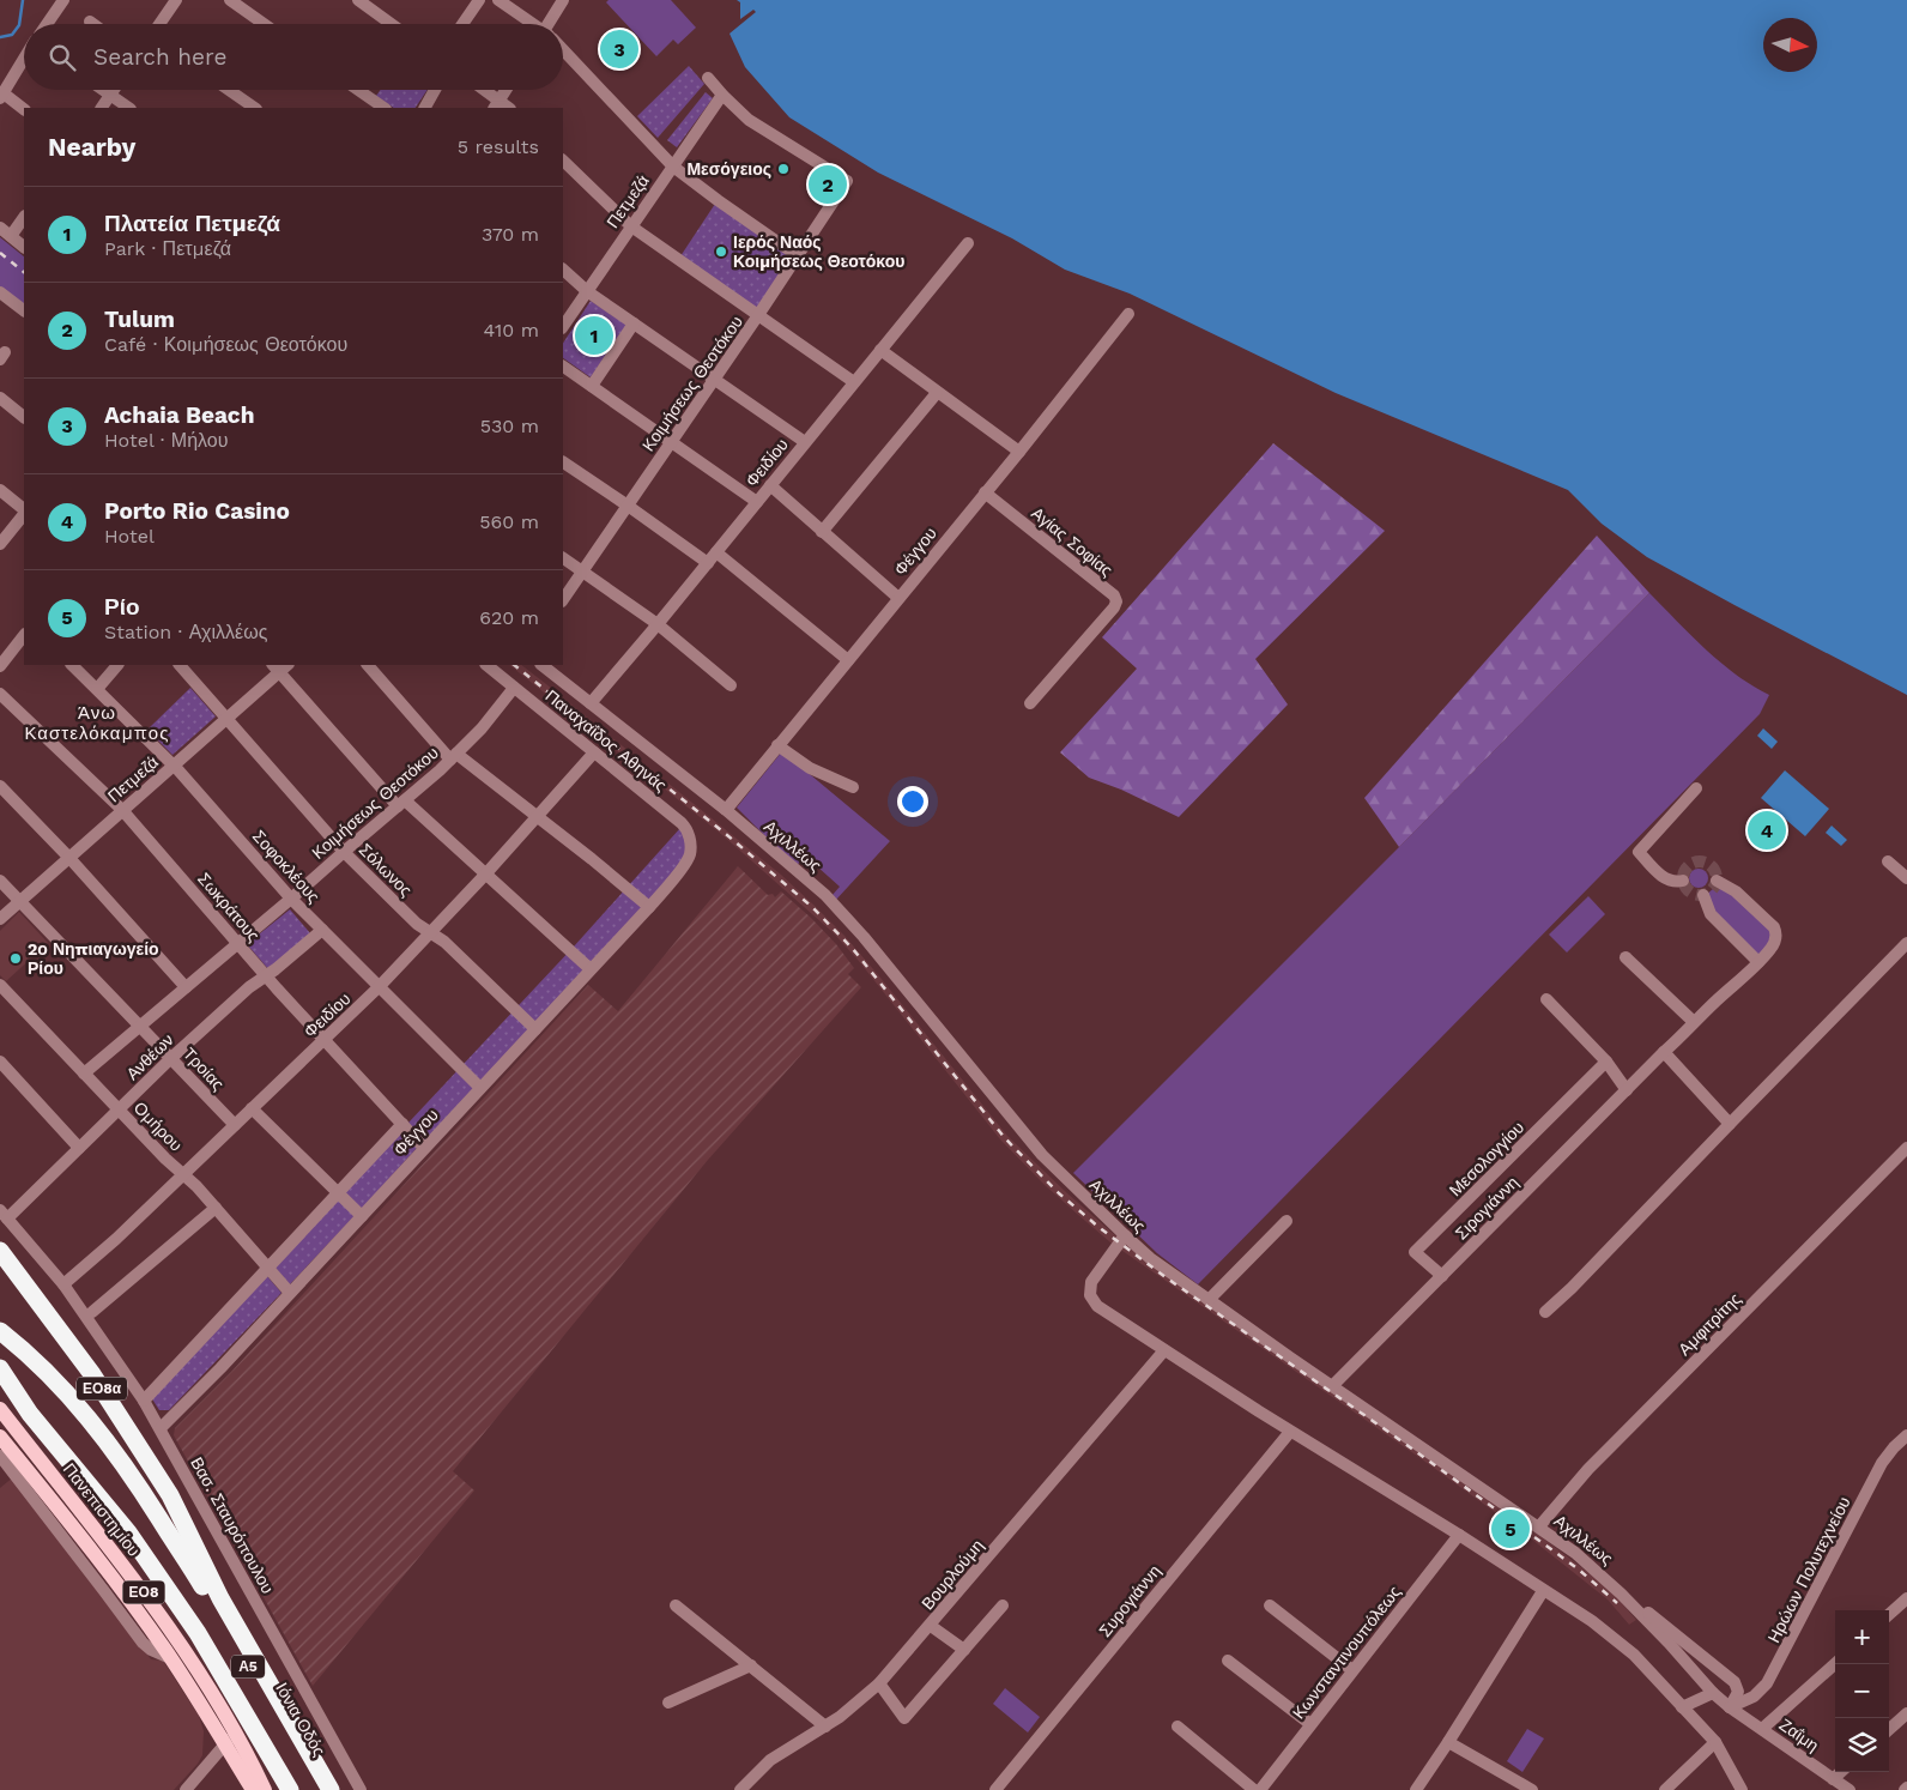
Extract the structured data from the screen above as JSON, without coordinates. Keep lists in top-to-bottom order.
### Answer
{
  "streets": {
    "highway": ["ΕΟ8α", "Α5", "Ιόνια Οδός"],
    "main road": ["Πανεπιστημίου", "ΕΟ8"],
    "street": [
      "Πετμεζά",
      "Κοιμήσεως Θεοτόκου",
      "Φειδίου",
      "Αγίας Σοφίας",
      "Φέγγου",
      "Παναχαΐδος Αθηνάς",
      "Αχιλλέως",
      "Σοφοκλέους",
      "Σόλωνος",
      "Σωκράτους",
      "Ανθέων",
      "Τροίας",
      "Ομήρου",
      "Μεσολογγίου",
      "Σιρογιάννη",
      "Αμφιτρίτης",
      "Βασ. Σταυρόπουλου",
      "Ηρώων Πολυτεχνείου",
      "Βουρλούμη",
      "Συρογιάννη",
      "Κωνσταντινουπόλεως",
      "Ζαΐμη"
    ]
  },
  "crossings": [
    ["Πετμεζά", "Κοιμήσεως Θεοτόκου"],
    ["Πετμεζά", "Σοφοκλέους"],
    ["Πετμεζά", "Σόλωνος"],
    ["Πετμεζά", "Σωκράτους"],
    ["Πετμεζά", "Τροίας"],
    ["Κοιμήσεως Θεοτόκου", "Παναχαΐδος Αθηνάς"],
    ["Κοιμήσεως Θεοτόκου", "Σοφοκλέους"],
    ["Κοιμήσεως Θεοτόκου", "Σόλωνος"],
    ["Κοιμήσεως Θεοτόκου", "Σωκράτους"],
    ["Κοιμήσεως Θεοτόκου", "Τροίας"],
    ["Κοιμήσεως Θεοτόκου", "Ομήρου"],
    ["Φειδίου", "Παναχαΐδος Αθηνάς"],
    ["Φειδίου", "Αχιλλέως"],
    ["Φειδίου", "Σοφοκλέους"],
    ["Φειδίου", "Σόλωνος"],
    ["Φειδίου", "Σωκράτους"],
    ["Φειδίου", "Τροίας"],
    ["Φειδίου", "Ομήρου"],
    ["Φειδίου", "Βασ. Σταυρόπουλου"],
    ["Αγίας Σοφίας", "Φέγγου"],
    ["Φέγγου", "Παναχαΐδος Αθηνάς"],
    ["Φέγγου", "Αχιλλέως"],
    ["Φέγγου", "Σοφοκλέους"],
    ["Φέγγου", "Σόλωνος"],
    ["Φέγγου", "Σωκράτους"],
    ["Φέγγου", "Ομήρου"],
    ["Φέγγου", "Βασ. Σταυρόπουλου"],
    ["Αχιλλέως", "Σιρογιάννη"],
    ["Αχιλλέως", "Αμφιτρίτης"],
    ["Αχιλλέως", "Ηρώων Πολυτεχνείου"],
    ["Αχιλλέως", "Ζαΐμη"],
    ["Σοφοκλέους", "Ανθέων"],
    ["Σωκράτους", "Ανθέων"],
    ["Ανθέων", "Τροίας"],
    ["Ανθέων", "Ομήρου"],
    ["Ανθέων", "Βασ. Σταυρόπουλου"],
    ["Μεσολογγίου", "Σιρογιάννη"],
    ["ΕΟ8α", "Α5"],
    ["ΕΟ8α", "Ιόνια Οδός"],
    ["Ηρώων Πολυτεχνείου", "Ζαΐμη"],
    ["Α5", "Ιόνια Οδός"]
  ],
  "districts": ["Άνω Καστελόκαμπος"],
  "places": ["Μεσόγειος", "Ιερός Ναός Κοιμήσεως Θεοτόκου", "2ο Νηπιαγωγείο Ρίου"],
  "north": "right",
  "page": {
    "search": "Search here",
    "pins": [
      "3",
      "2",
      "1",
      "4",
      "5"
    ],
    "heading": ["Nearby", "5 results"],
    "list": [
      {
        "mark": "1",
        "name": "Πλατεία Πετμεζά",
        "note": "Park · Πετμεζά",
        "value": "370 m"
      },
      {
        "mark": "2",
        "name": "Tulum",
        "note": "Café · Κοιμήσεως Θεοτόκου",
        "value": "410 m"
      },
      {
        "mark": "3",
        "name": "Achaia Beach",
        "note": "Hotel · Μήλου",
        "value": "530 m"
      },
      {
        "mark": "4",
        "name": "Porto Rio Casino",
        "note": "Hotel",
        "value": "560 m"
      },
      {
        "mark": "5",
        "name": "Ρίο",
        "note": "Station · Αχιλλέως",
        "value": "620 m"
      }
    ],
    "map_buttons": ["+", "−"]
  }
}
